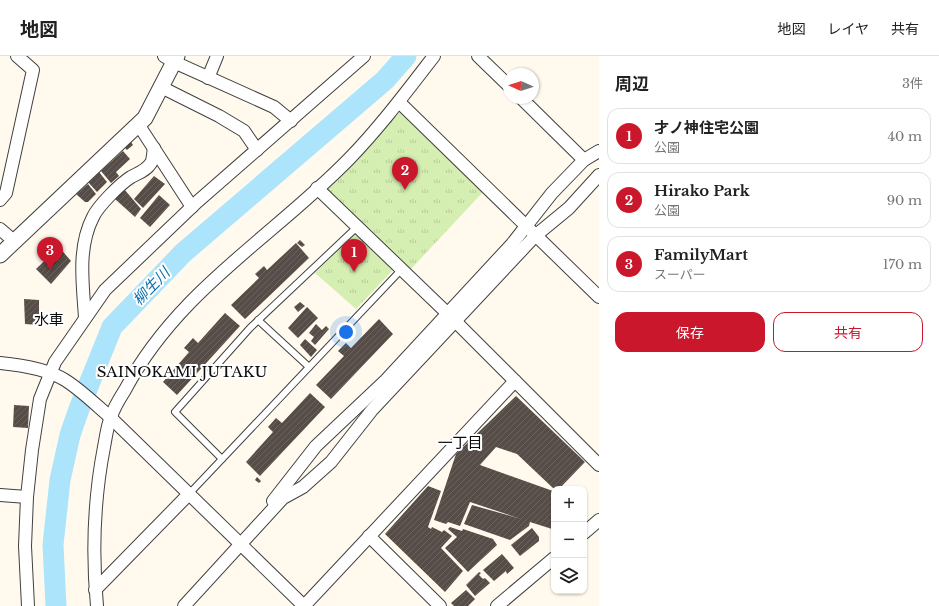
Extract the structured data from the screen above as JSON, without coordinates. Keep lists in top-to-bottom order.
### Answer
{
  "districts": ["水車", "SAINOKAMI JUTAKU", "一丁目"],
  "water": ["柳生川"],
  "north": "left",
  "page": {
    "header": "地図",
    "nav": ["地図", "レイヤ", "共有"],
    "heading": ["周辺", "3件"],
    "list": [
      {
        "mark": "1",
        "name": "才ノ神住宅公園",
        "note": "公園",
        "value": "40 m"
      },
      {
        "mark": "2",
        "name": "Hirako Park",
        "note": "公園",
        "value": "90 m"
      },
      {
        "mark": "3",
        "name": "FamilyMart",
        "note": "スーパー",
        "value": "170 m"
      }
    ],
    "pins": ["2", "3", "1"],
    "buttons": ["保存", "共有"],
    "map_buttons": ["+", "−"]
  }
}
